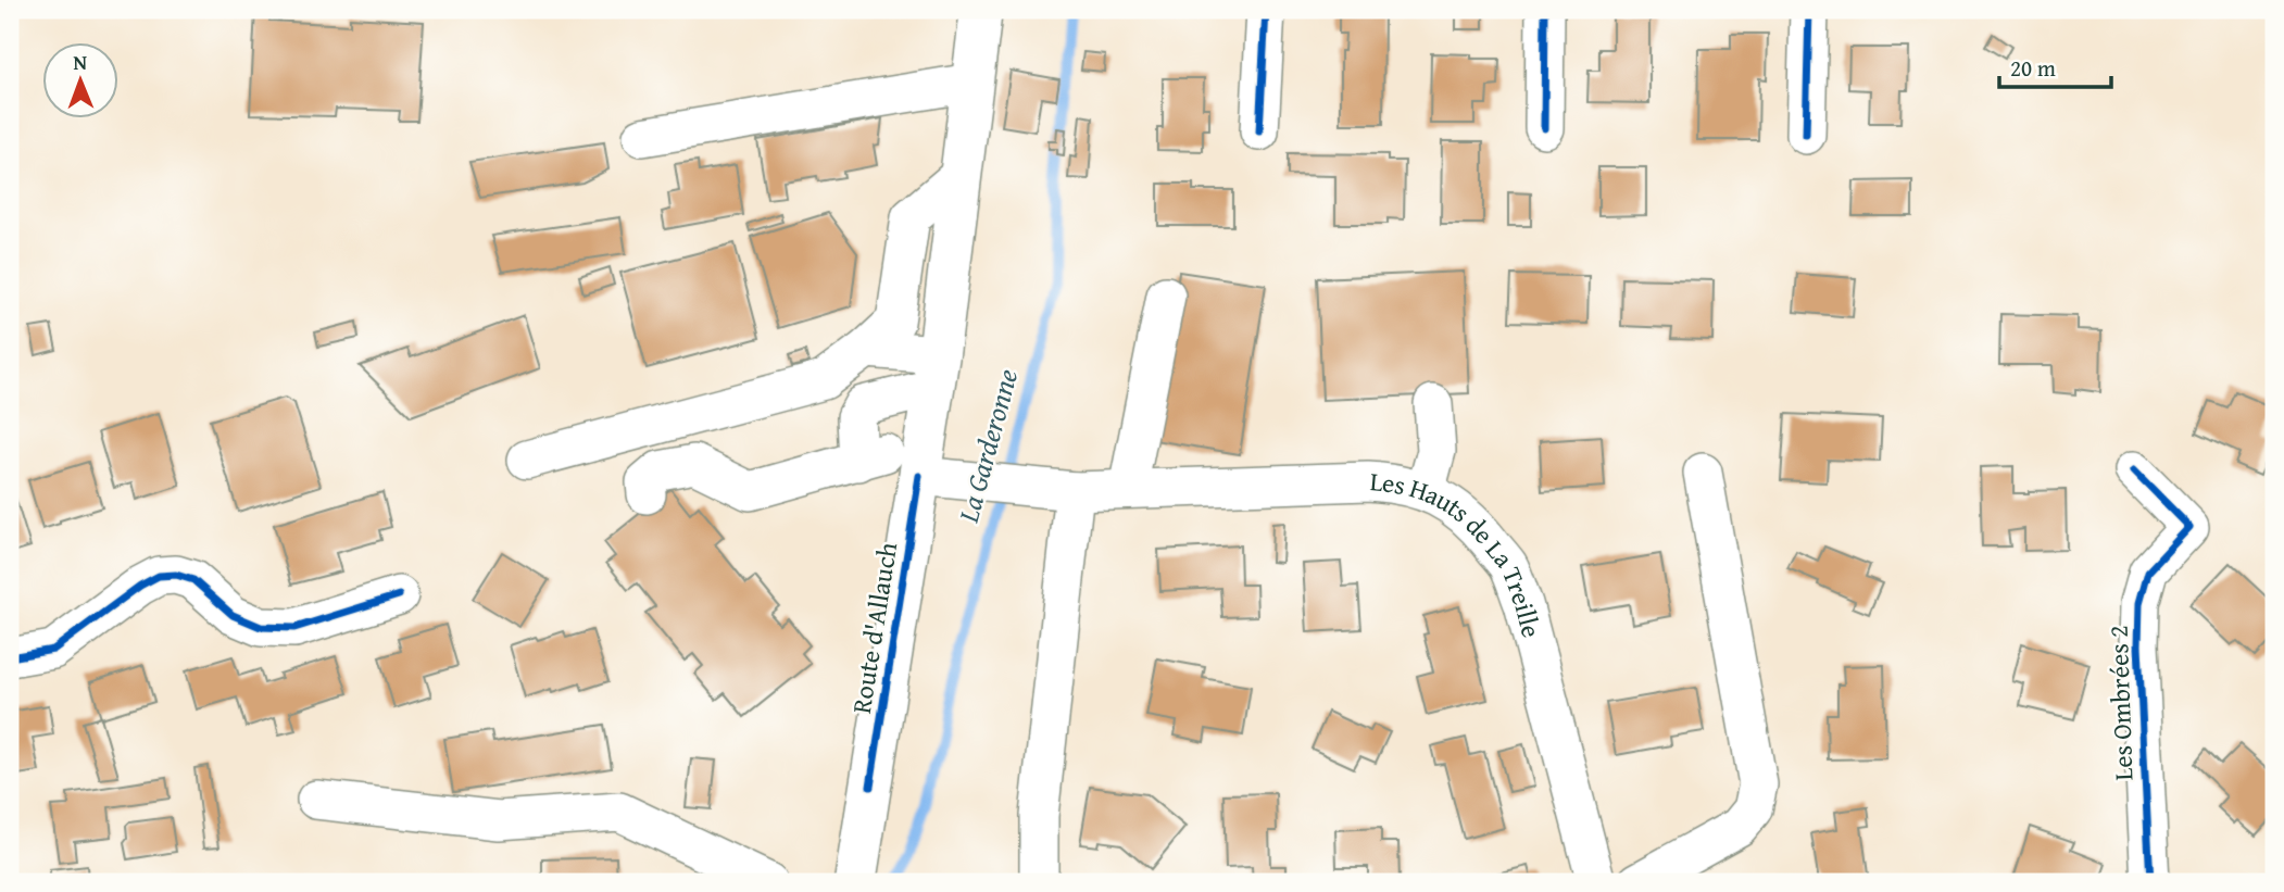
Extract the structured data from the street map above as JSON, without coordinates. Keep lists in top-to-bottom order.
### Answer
{
  "streets": {
    "main road": ["Route d'Allauch"],
    "street": ["Les Hauts de La Treille", "Les Ombrées 2"]
  },
  "crossings": [
    ["Les Hauts de La Treille", "Route d'Allauch"]
  ],
  "water": ["La Garderonne"],
  "scale_bar": "20 m",
  "north": "top"
}
